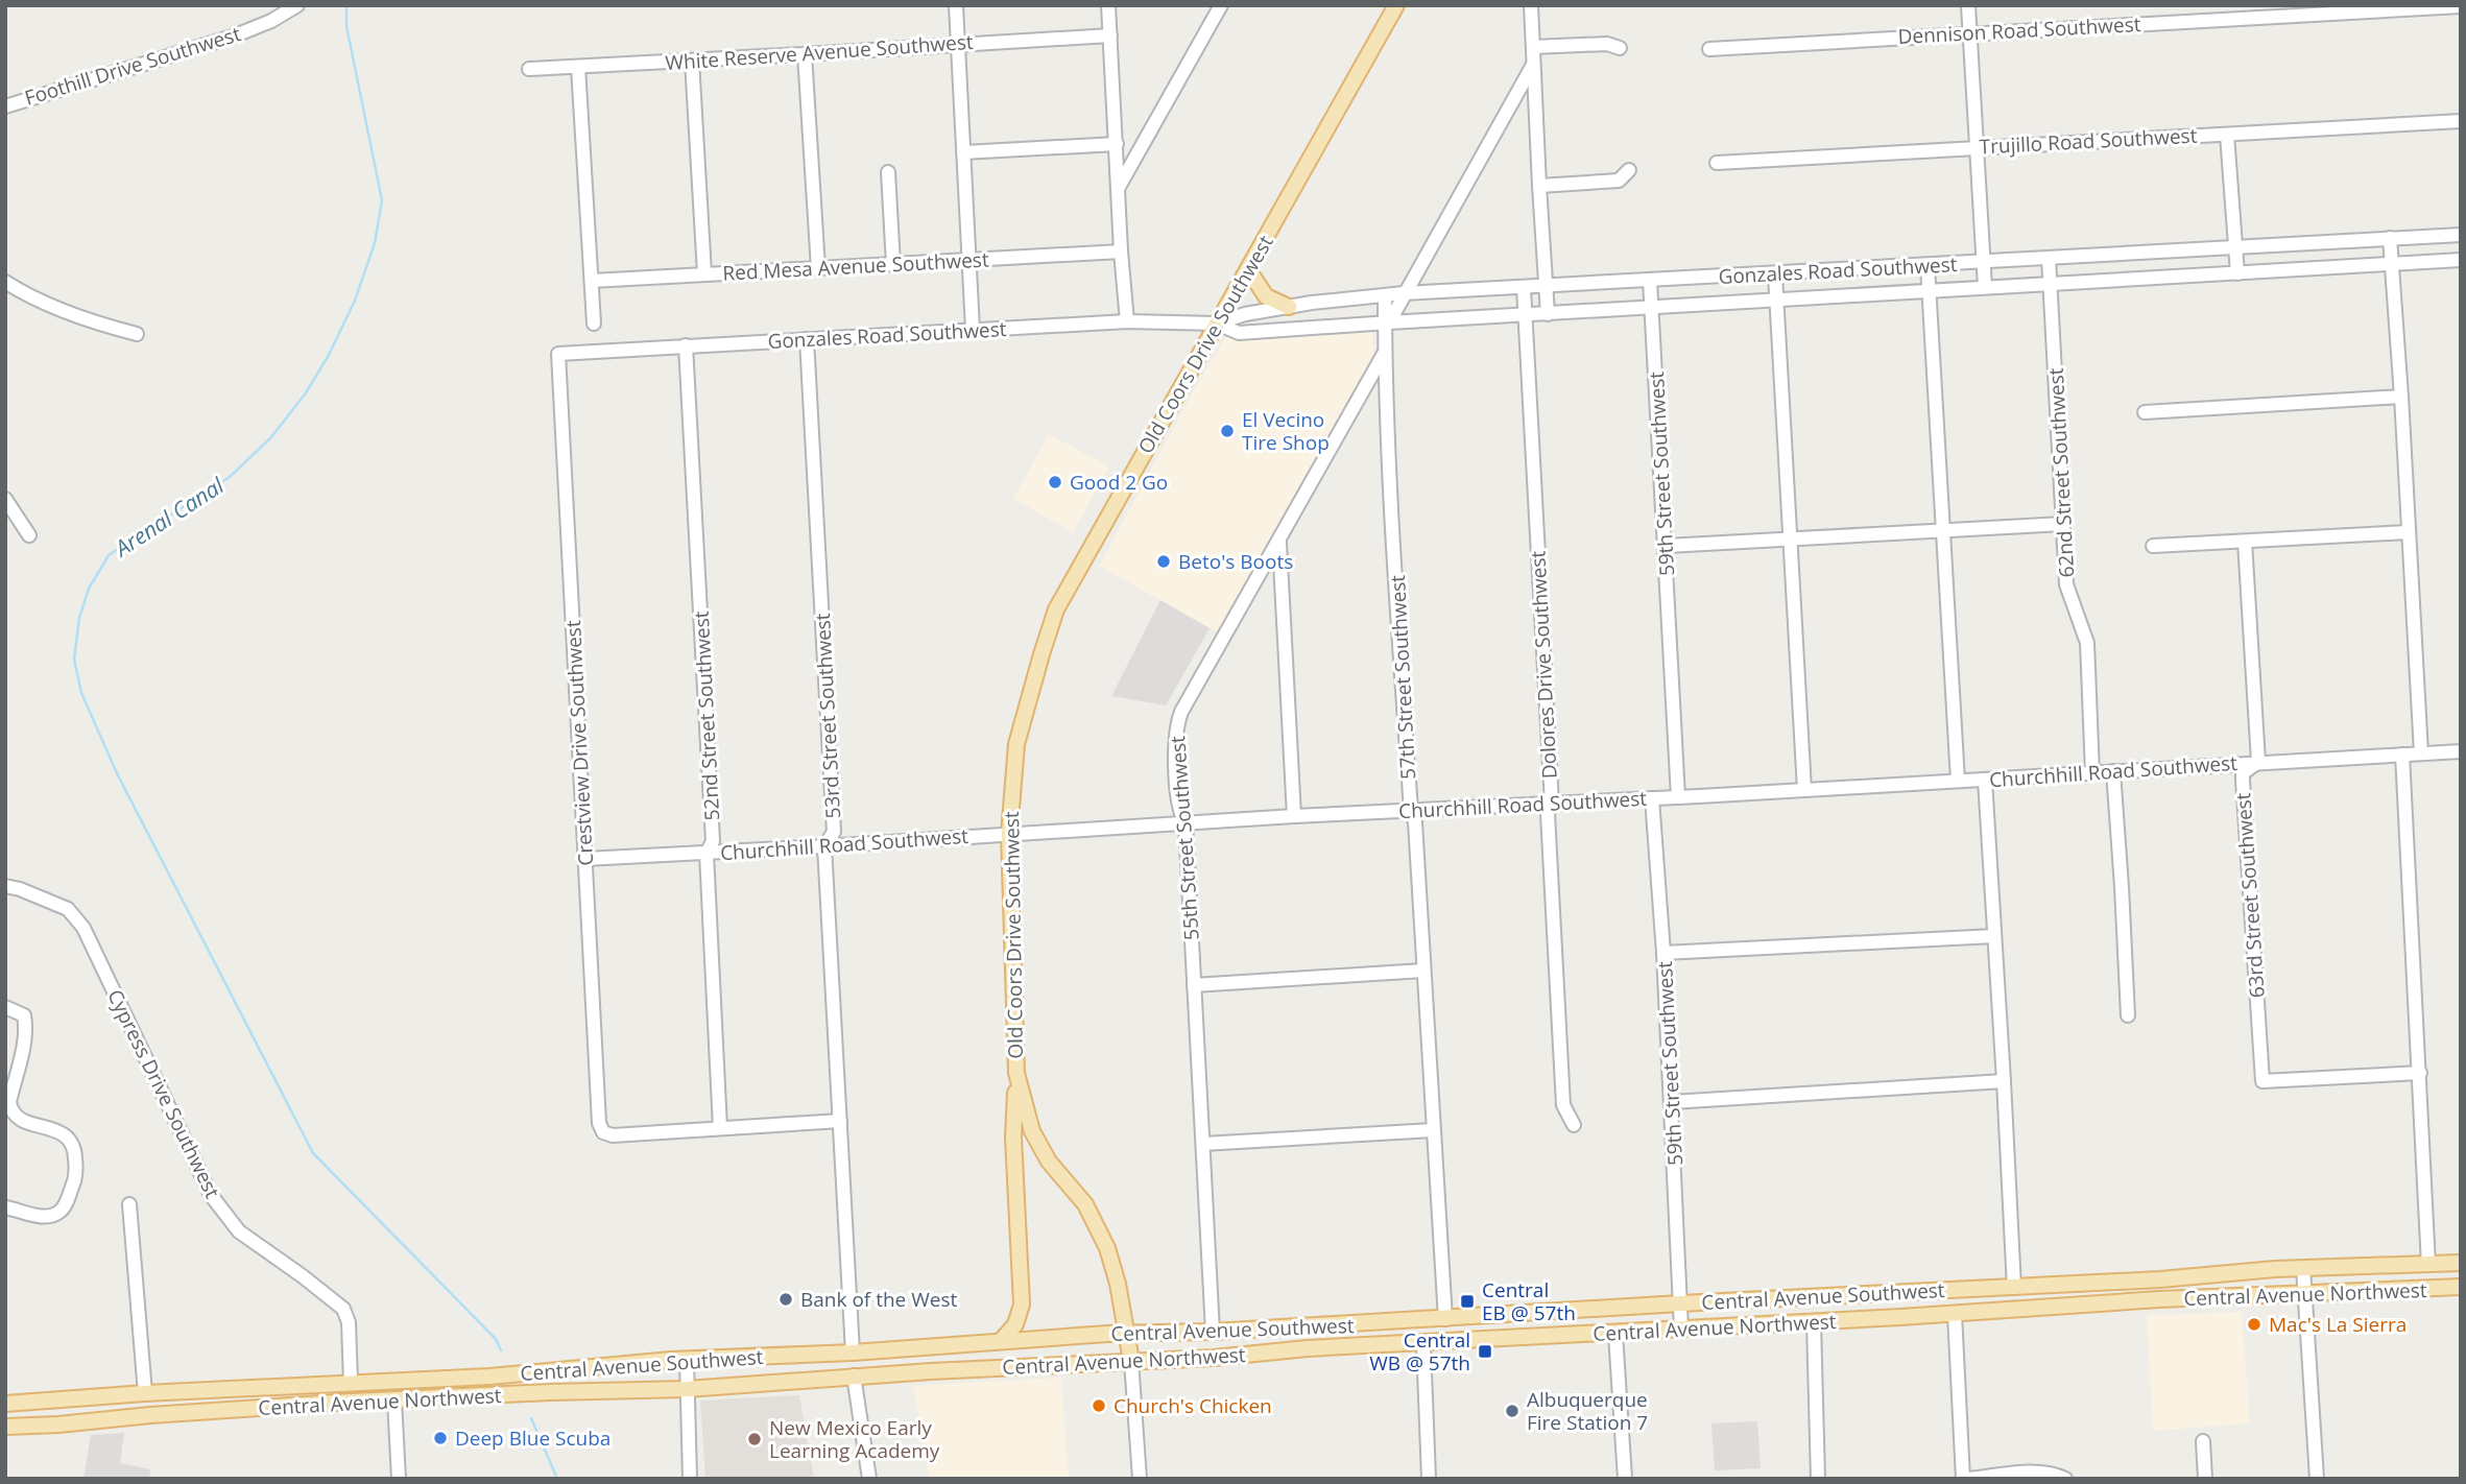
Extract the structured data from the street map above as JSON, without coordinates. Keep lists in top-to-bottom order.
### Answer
{
  "streets": {
    "main road": ["Old Coors Drive Southwest", "Central Avenue Northwest", "Central Avenue Southwest"],
    "street": [
      "Dennison Road Southwest",
      "White Reserve Avenue Southwest",
      "Foothill Drive Southwest",
      "Trujillo Road Southwest",
      "Red Mesa Avenue Southwest",
      "Gonzales Road Southwest",
      "62nd Street Southwest",
      "59th Street Southwest",
      "Dolores Drive Southwest",
      "57th Street Southwest",
      "52nd Street Southwest",
      "53rd Street Southwest",
      "Crestview Drive Southwest",
      "Churchhill Road Southwest",
      "55th Street Southwest",
      "63rd Street Southwest",
      "Cypress Drive Southwest"
    ]
  },
  "crossings": [
    ["Gonzales Road Southwest", "Old Coors Drive Southwest"],
    ["Gonzales Road Southwest", "62nd Street Southwest"],
    ["Gonzales Road Southwest", "59th Street Southwest"],
    ["Gonzales Road Southwest", "Dolores Drive Southwest"],
    ["Gonzales Road Southwest", "57th Street Southwest"],
    ["Gonzales Road Southwest", "52nd Street Southwest"],
    ["Gonzales Road Southwest", "53rd Street Southwest"],
    ["Gonzales Road Southwest", "Crestview Drive Southwest"],
    ["Old Coors Drive Southwest", "Churchhill Road Southwest"],
    ["Old Coors Drive Southwest", "Central Avenue Northwest"],
    ["Old Coors Drive Southwest", "Central Avenue Southwest"],
    ["62nd Street Southwest", "Churchhill Road Southwest"],
    ["59th Street Southwest", "Churchhill Road Southwest"],
    ["59th Street Southwest", "Central Avenue Northwest"],
    ["59th Street Southwest", "Central Avenue Southwest"],
    ["Dolores Drive Southwest", "Churchhill Road Southwest"],
    ["57th Street Southwest", "Churchhill Road Southwest"],
    ["57th Street Southwest", "55th Street Southwest"],
    ["57th Street Southwest", "Central Avenue Southwest"],
    ["52nd Street Southwest", "Crestview Drive Southwest"],
    ["52nd Street Southwest", "Churchhill Road Southwest"],
    ["53rd Street Southwest", "Churchhill Road Southwest"],
    ["53rd Street Southwest", "Central Avenue Southwest"],
    ["Crestview Drive Southwest", "Churchhill Road Southwest"],
    ["Churchhill Road Southwest", "55th Street Southwest"],
    ["Churchhill Road Southwest", "63rd Street Southwest"],
    ["55th Street Southwest", "Central Avenue Southwest"],
    ["Cypress Drive Southwest", "Central Avenue Southwest"]
  ],
  "water": ["Arenal Canal"],
  "places": {
    "other": [
      "El Vecino Tire Shop",
      "Good 2 Go",
      "Beto's Boots",
      "Bank of the West",
      "Mac's La Sierra",
      "Church's Chicken",
      "Albuquerque Fire Station 7",
      "Deep Blue Scuba",
      "New Mexico Early Learning Academy"
    ],
    "transit": ["Central EB @ 57th", "Central WB @ 57th"]
  }
}
